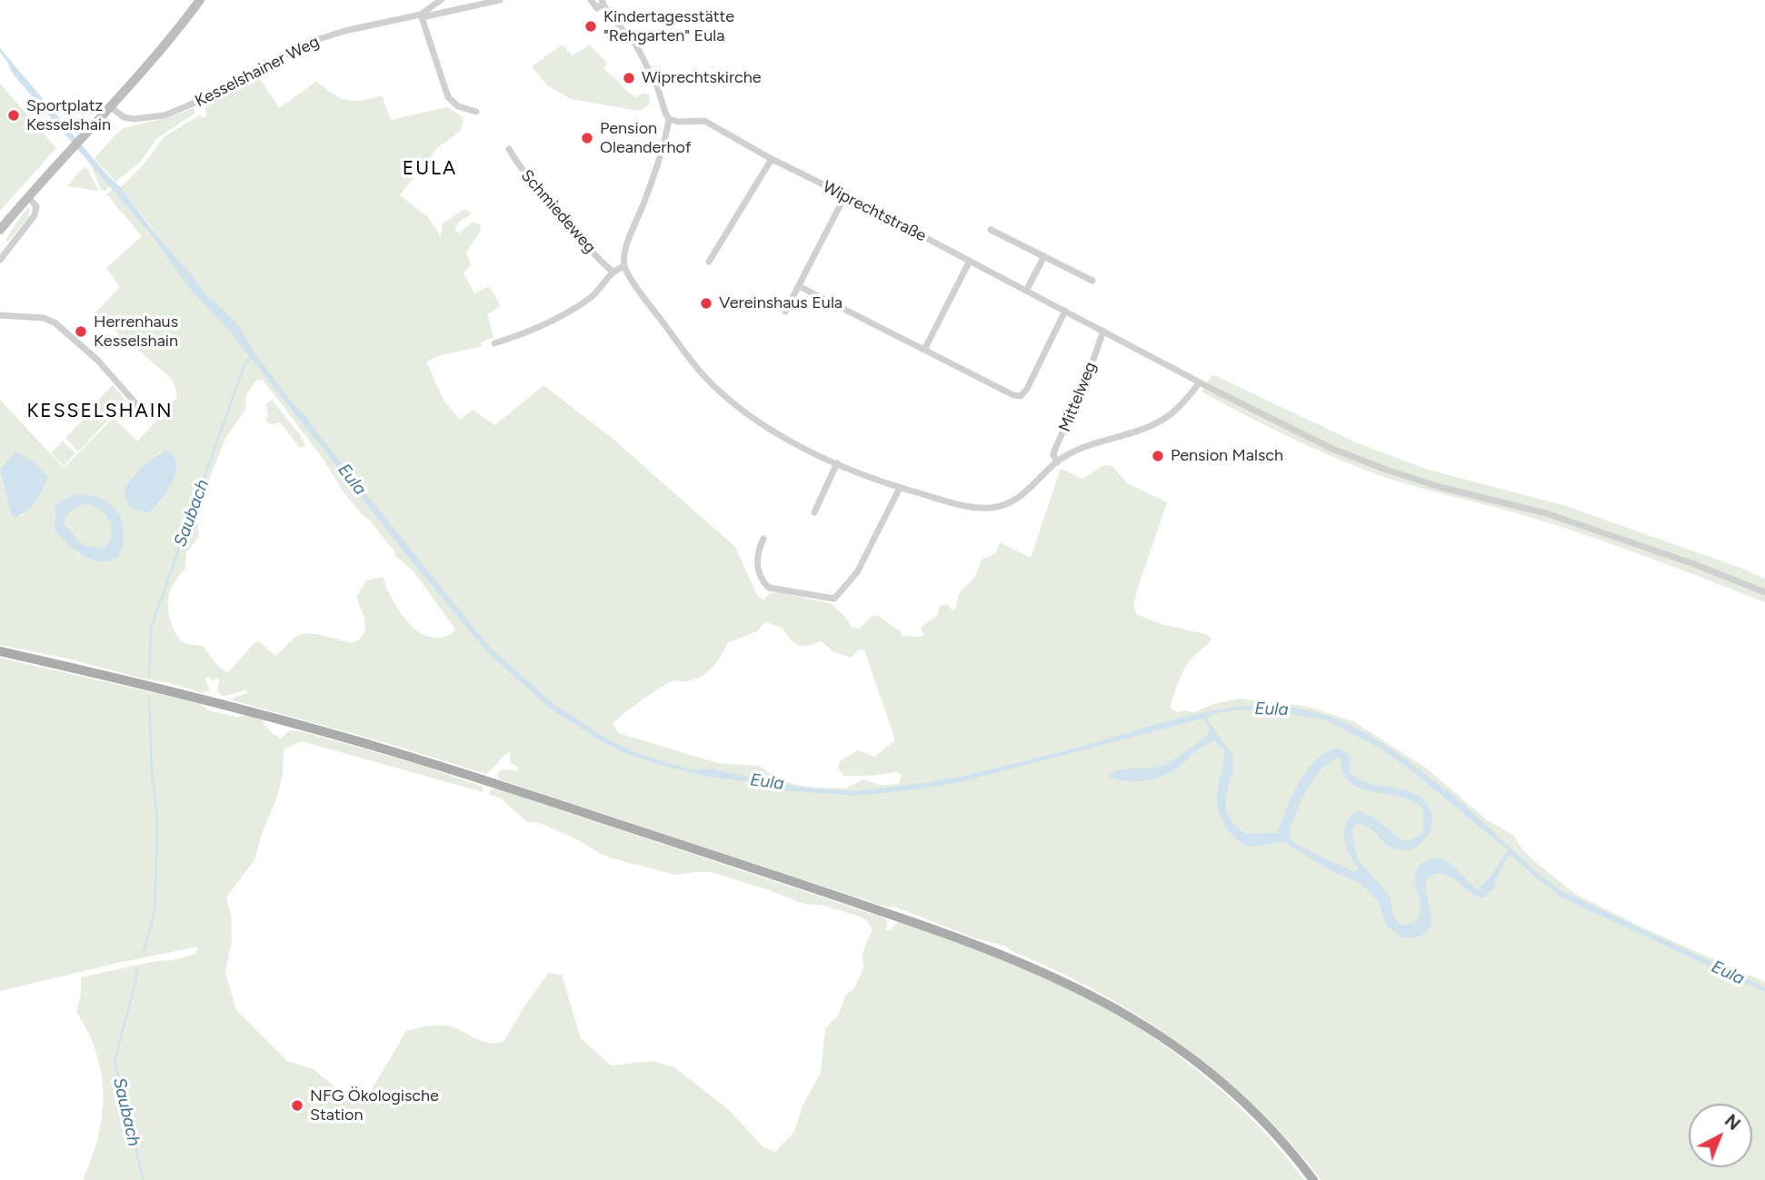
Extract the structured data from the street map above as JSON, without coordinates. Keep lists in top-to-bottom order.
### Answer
{
  "streets": {
    "street": [
      "Kesselshainer Weg",
      "Schmiedeweg",
      "Wiprechtstraße",
      "Mittelweg"
    ]
  },
  "crossings": [
    ["Wiprechtstraße", "Mittelweg"]
  ],
  "districts": ["EULA", "KESSELSHAIN"],
  "water": ["Eula", "Saubach"],
  "places": [
    "Kindertagesstätte \"Rehgarten\" Eula",
    "Wiprechtskirche",
    "Sportplatz Kesselshain",
    "Pension Oleanderhof",
    "Vereinshaus Eula",
    "Herrenhaus Kesselshain",
    "Pension Malsch",
    "NFG Ökologische Station"
  ],
  "north": "top right"
}
